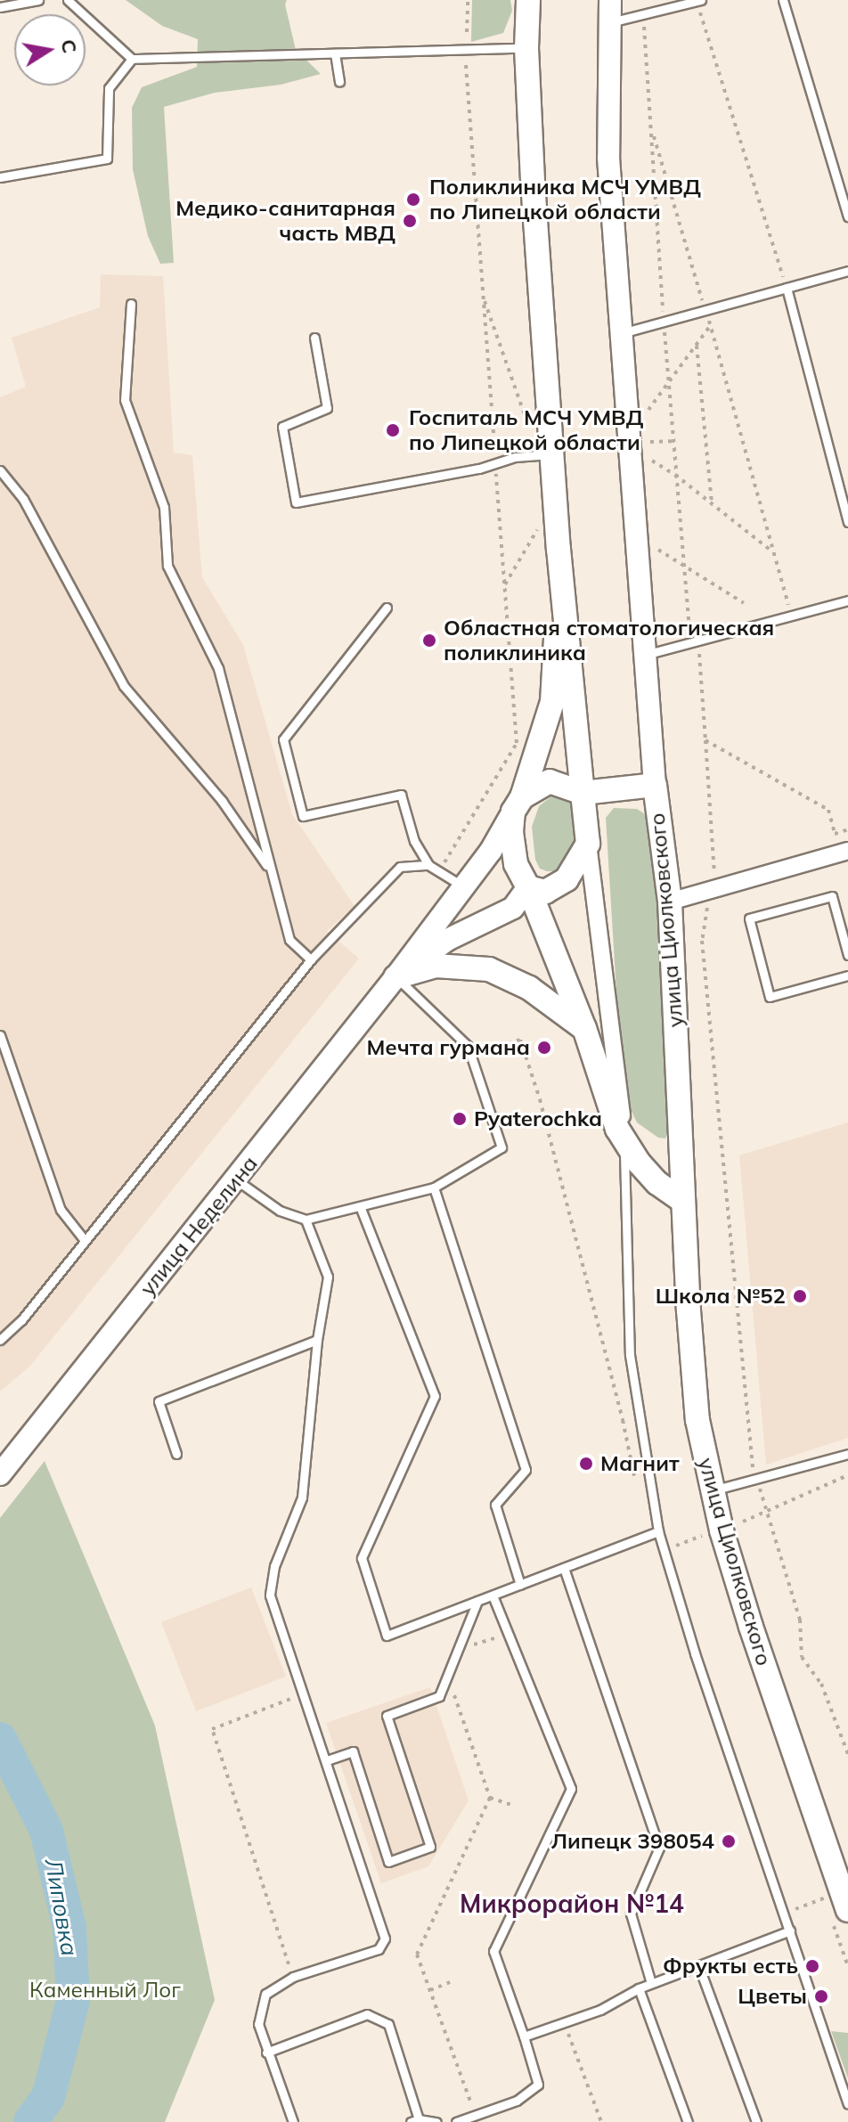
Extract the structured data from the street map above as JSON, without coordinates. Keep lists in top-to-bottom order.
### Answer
{
  "streets": {
    "main road": ["улица Циолковского"],
    "street": ["улица Неделина"]
  },
  "crossings": [
    ["улица Циолковского", "улица Неделина"]
  ],
  "districts": ["Микрорайон №14"],
  "water": ["Липовка"],
  "parks": ["Каменный Лог"],
  "places": [
    "Поликлиника МСЧ УМВД по Липецкой области",
    "Медико-санитарная часть МВД",
    "Госпиталь МСЧ УМВД по Липецкой области",
    "Областная стоматологическая поликлиника",
    "Мечта гурмана",
    "Pyaterochka",
    "Школа №52",
    "Магнит",
    "Липецк 398054",
    "Фрукты есть",
    "Цветы"
  ],
  "north": "right"
}
